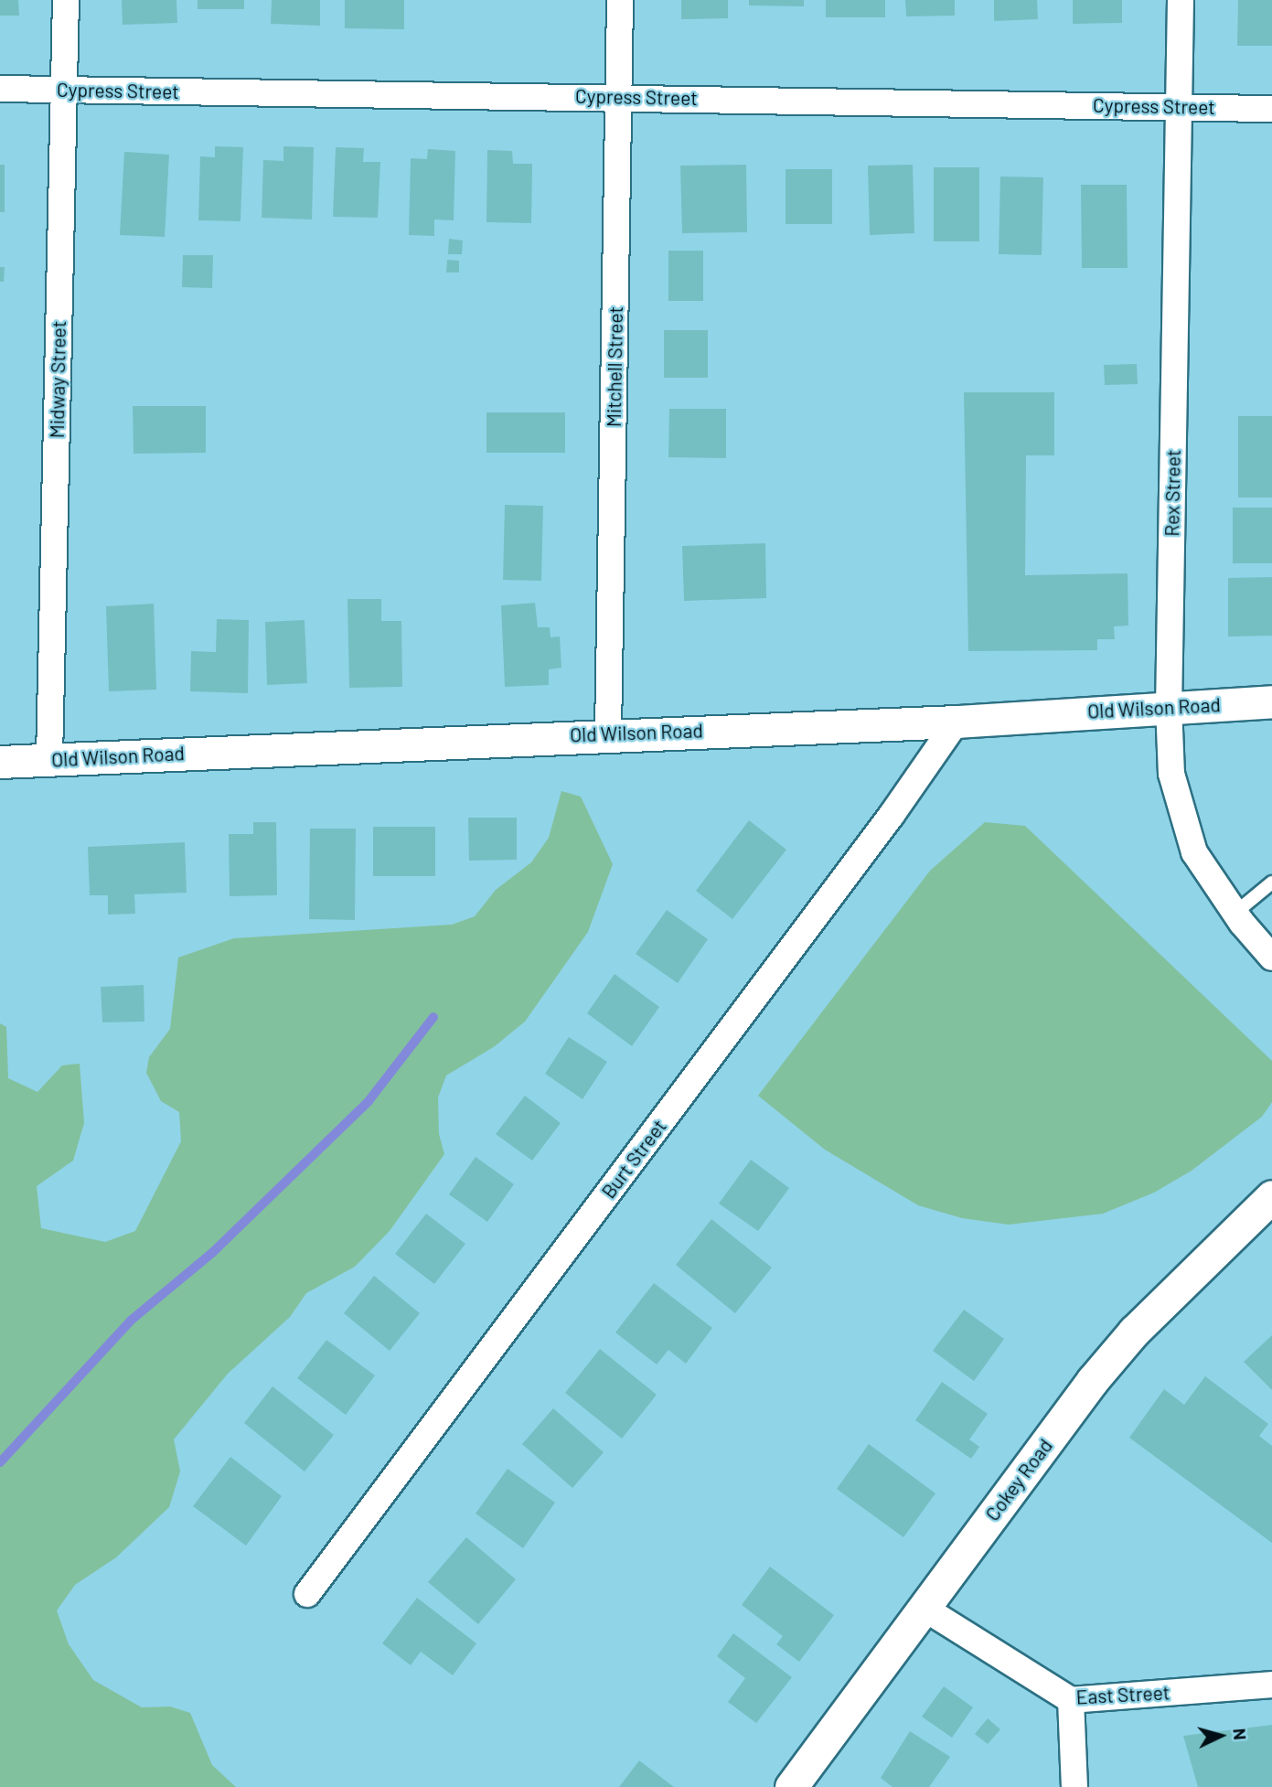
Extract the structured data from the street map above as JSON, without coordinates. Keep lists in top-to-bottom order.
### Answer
{
  "streets": {
    "street": [
      "Cypress Street",
      "Mitchell Street",
      "Midway Street",
      "Rex Street",
      "Old Wilson Road",
      "Burt Street",
      "Cokey Road",
      "East Street"
    ]
  },
  "crossings": [
    ["Cypress Street", "Mitchell Street"],
    ["Cypress Street", "Midway Street"],
    ["Cypress Street", "Rex Street"],
    ["Mitchell Street", "Old Wilson Road"],
    ["Midway Street", "Old Wilson Road"],
    ["Rex Street", "Old Wilson Road"],
    ["Old Wilson Road", "Burt Street"],
    ["Cokey Road", "East Street"]
  ],
  "north": "right"
}
